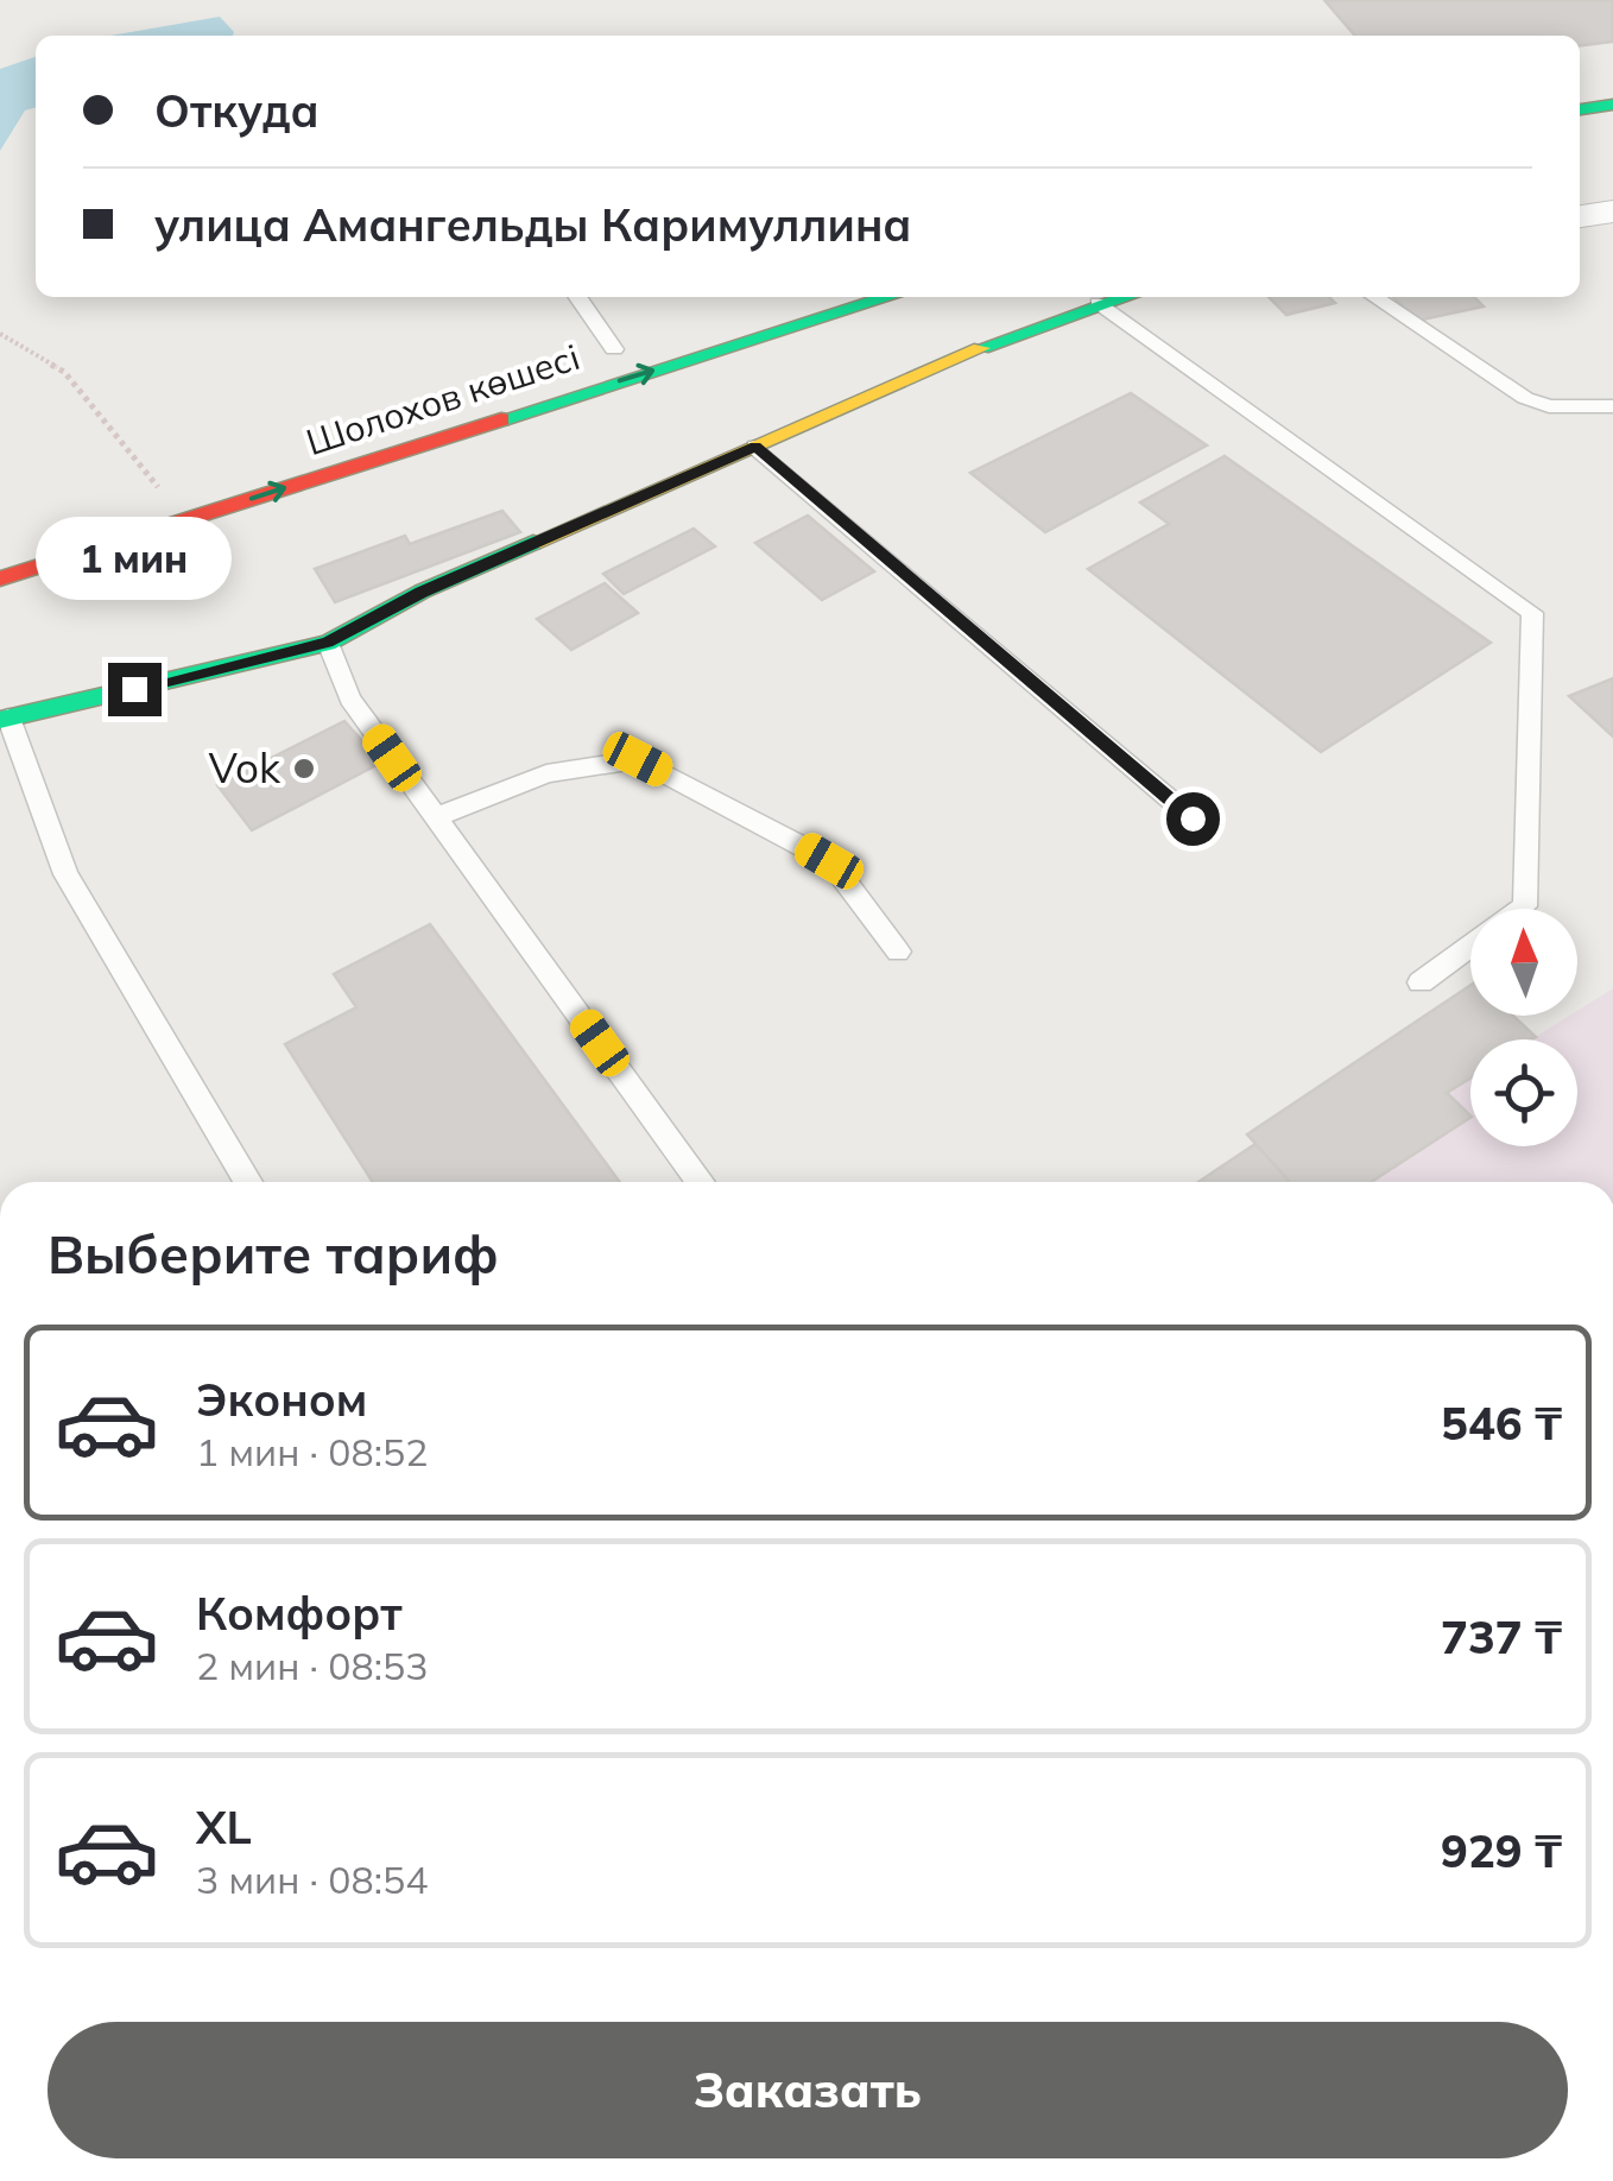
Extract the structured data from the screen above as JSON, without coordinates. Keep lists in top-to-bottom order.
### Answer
{
  "streets": {
    "main road": ["Шолохов көшесі"]
  },
  "places": ["Vok"],
  "north": "top",
  "page": {
    "banner": ["Откуда", "улица Амангельды Каримуллина"],
    "bubble": "1 мин",
    "heading": "Выберите тариф",
    "list": [
      {
        "name": "Эконом",
        "note": "1 мин · 08:52",
        "value": "546 ₸"
      },
      {
        "name": "Комфорт",
        "note": "2 мин · 08:53",
        "value": "737 ₸"
      },
      {
        "name": "XL",
        "note": "3 мин · 08:54",
        "value": "929 ₸"
      }
    ],
    "buttons": "Заказать"
  }
}
